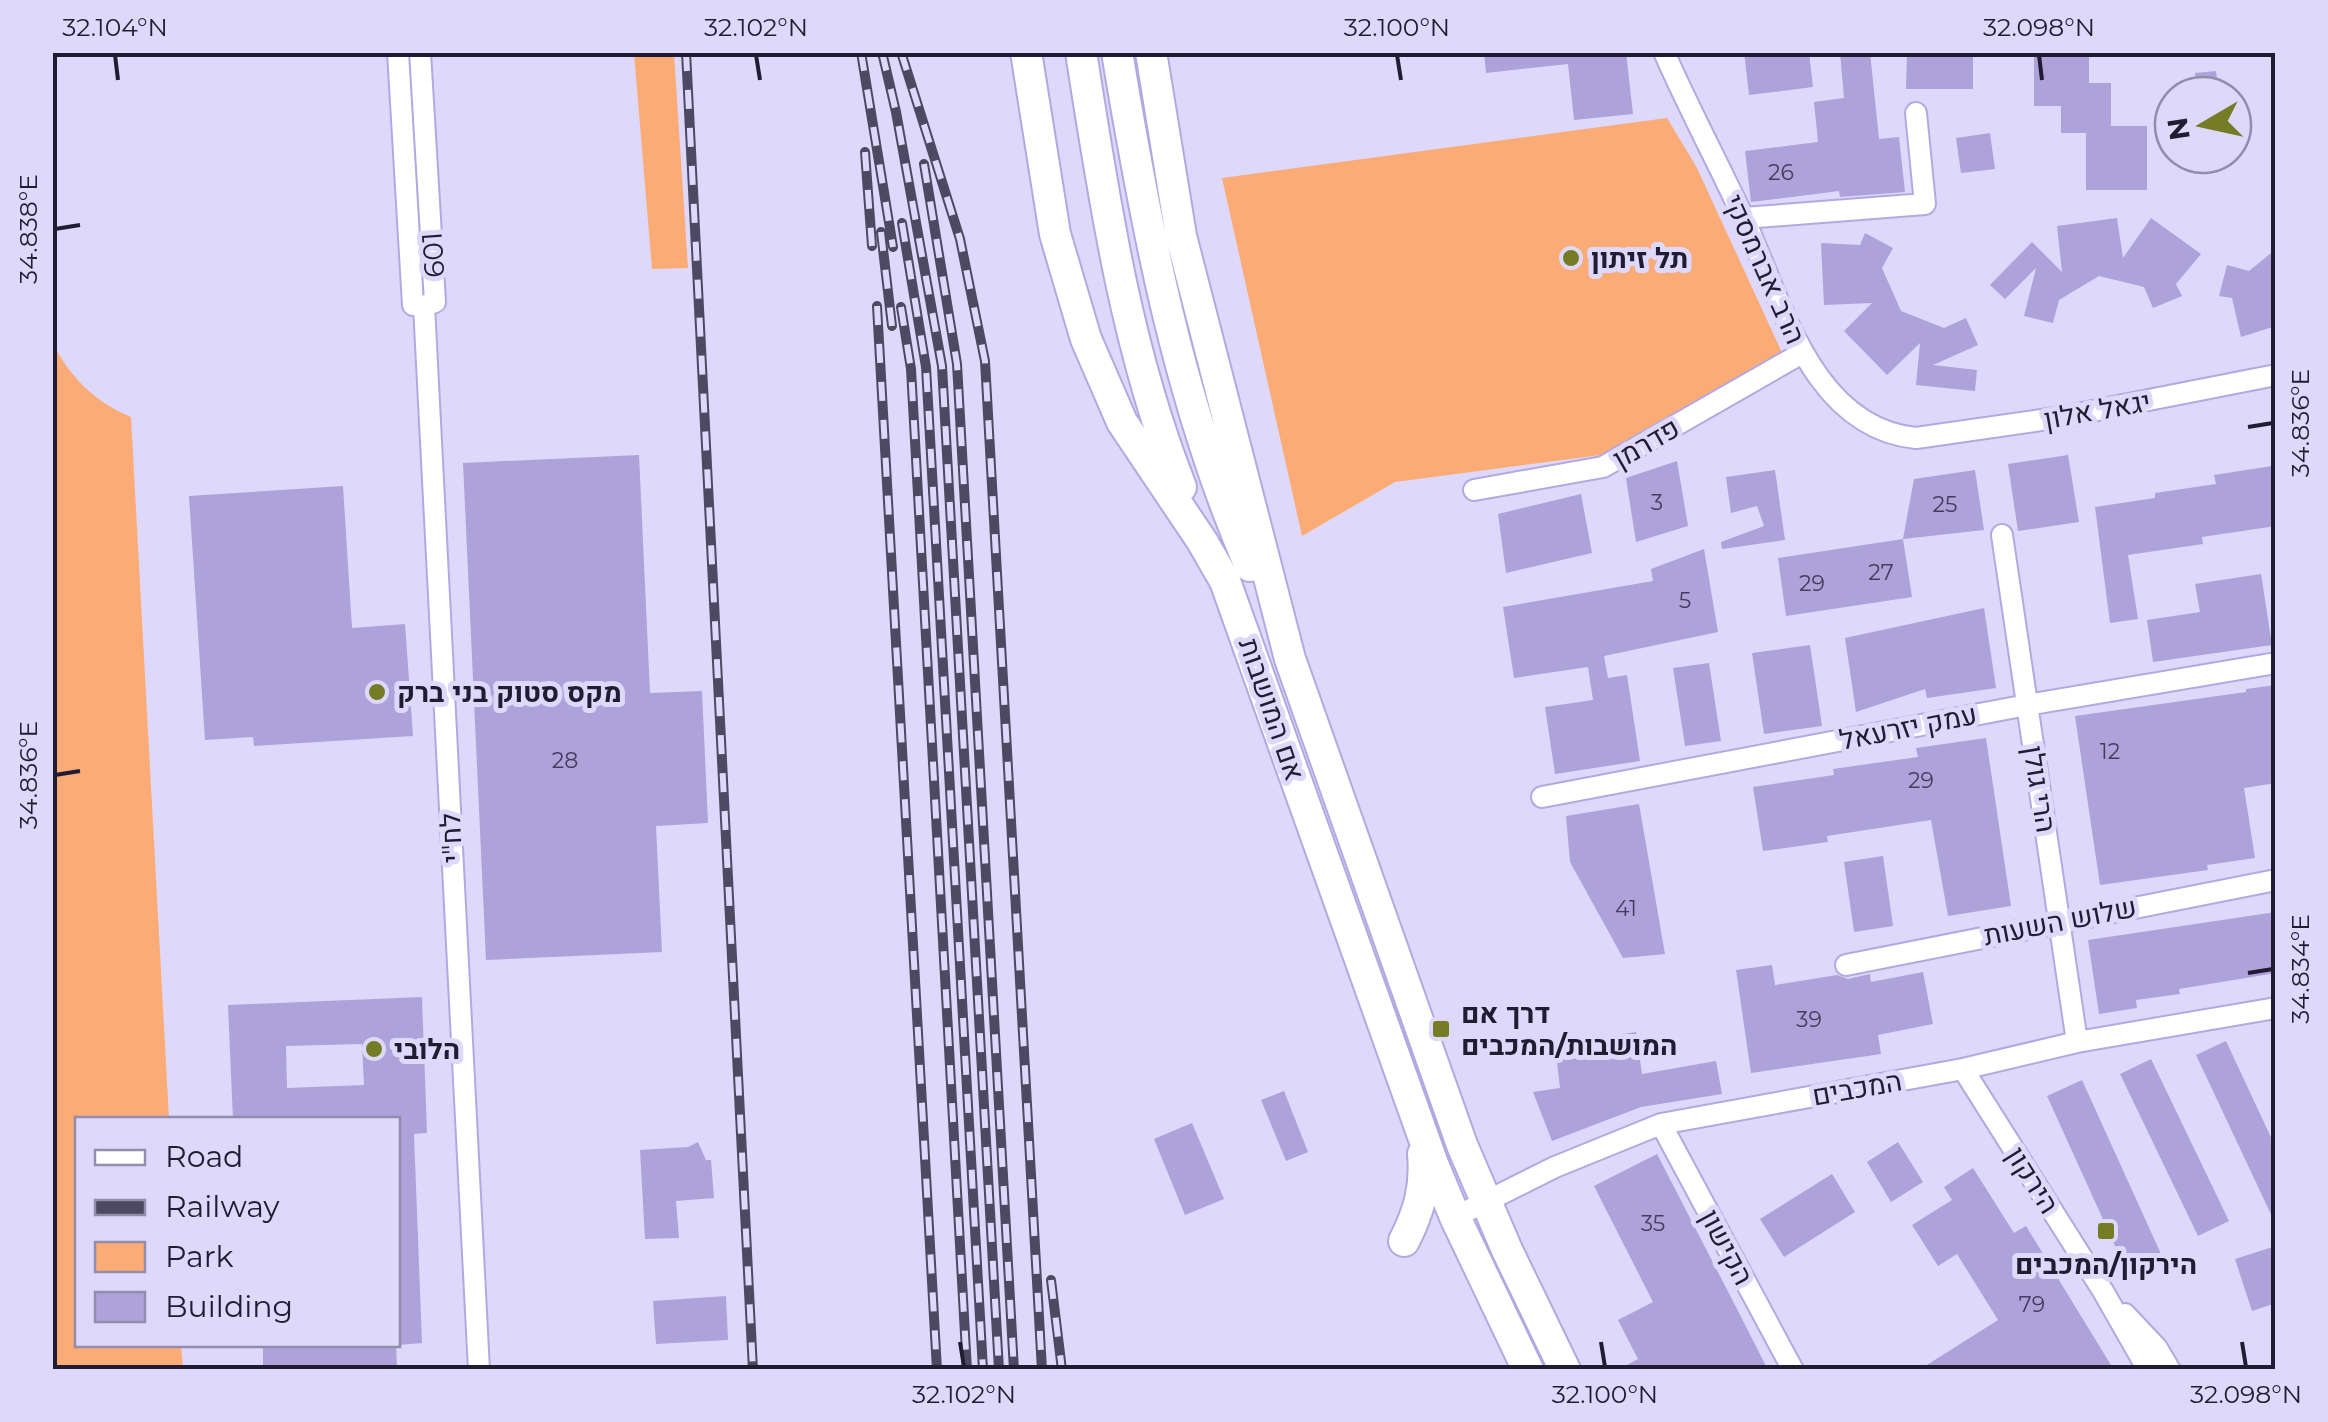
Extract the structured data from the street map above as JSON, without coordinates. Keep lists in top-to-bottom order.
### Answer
{
  "streets": {
    "main road": ["אם המושבות"],
    "street": [
      "601",
      "הרב אברמסקי",
      "יגאל אלון",
      "פדרמן",
      "עמק יזרעאל",
      "הרי גולן",
      "לח\"י",
      "שלוש השעות",
      "המכבים",
      "הירקון",
      "הקישון"
    ]
  },
  "crossings": [
    ["601", "לח\"י"],
    ["הרב אברמסקי", "יגאל אלון"],
    ["הרב אברמסקי", "פדרמן"],
    ["אם המושבות", "המכבים"],
    ["עמק יזרעאל", "הרי גולן"],
    ["הרי גולן", "שלוש השעות"],
    ["הרי גולן", "המכבים"],
    ["המכבים", "הירקון"],
    ["המכבים", "הקישון"]
  ],
  "places": {
    "other": ["תל זיתון", "מקס סטוק בני ברק", "הלובי"],
    "transit": ["דרך אם המושבות/המכבים", "הירקון/המכבים"]
  },
  "house_numbers": [
    "26",
    "3",
    "25",
    "27",
    "29",
    "5",
    "12",
    "28",
    "29",
    "41",
    "39",
    "35",
    "79"
  ],
  "legend": [
    "Road",
    "Railway",
    "Park",
    "Building"
  ],
  "north": "left",
  "coordinates": [
    "32.104°N",
    "32.102°N",
    "32.100°N",
    "32.098°N",
    "34.838°E",
    "34.836°E",
    "34.834°E"
  ]
}
